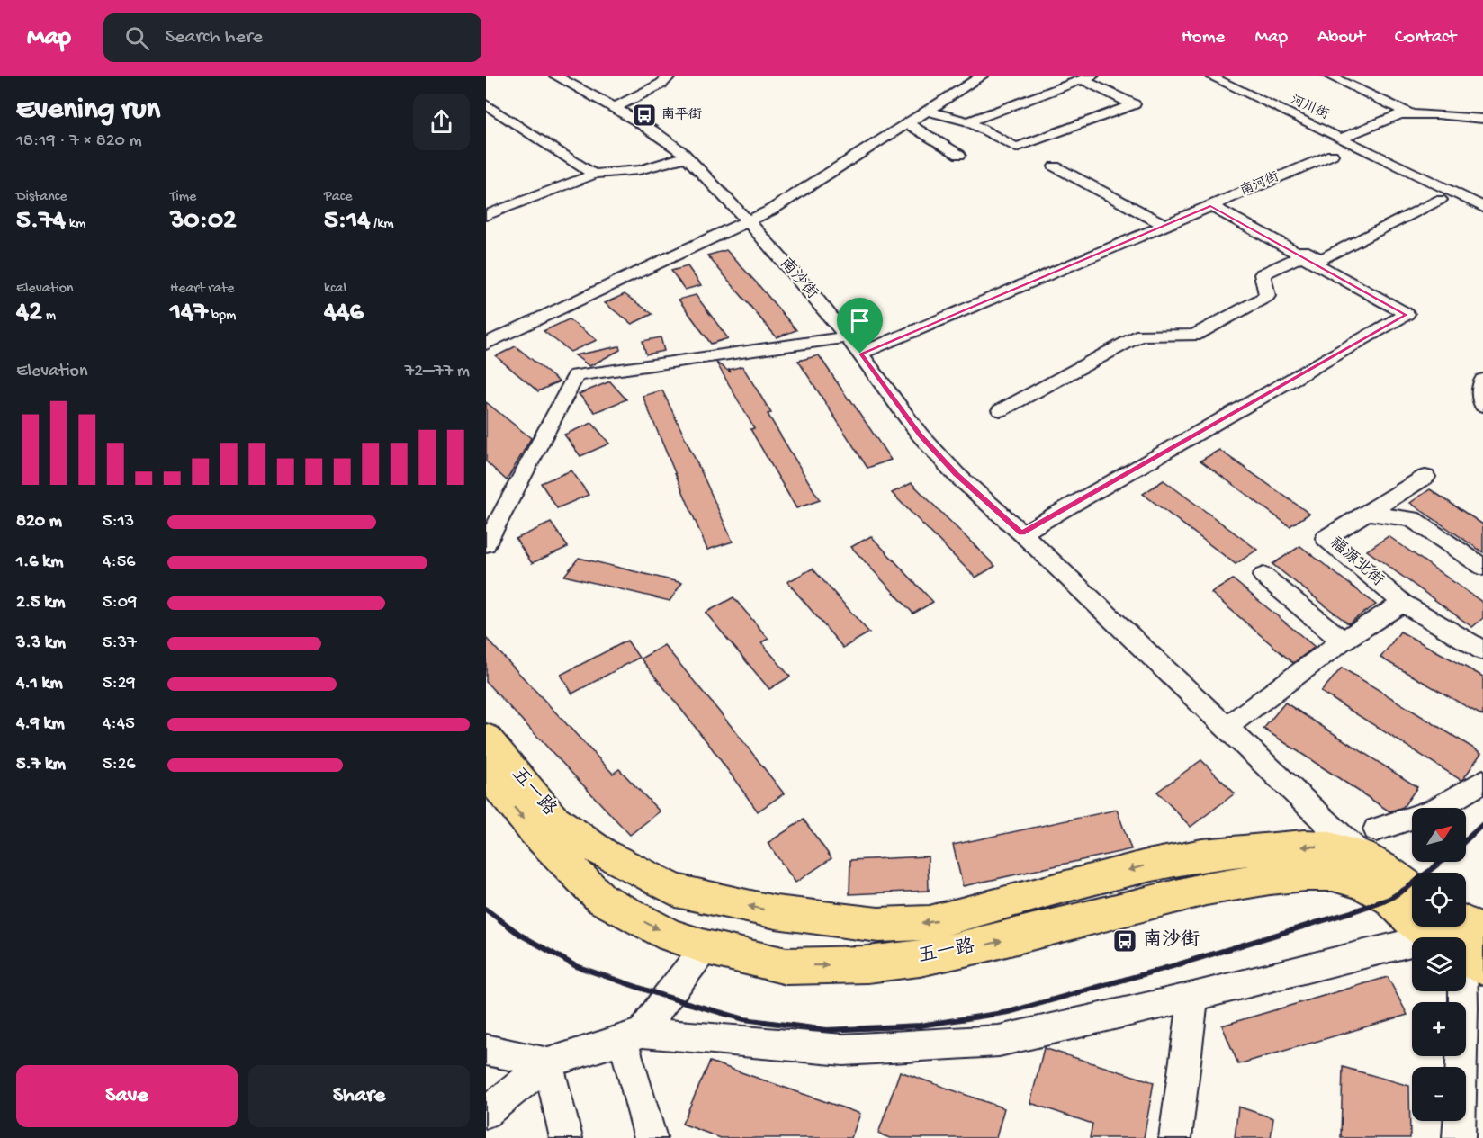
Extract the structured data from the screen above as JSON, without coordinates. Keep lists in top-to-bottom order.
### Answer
{
  "streets": {
    "main road": ["五一路"],
    "street": [
      "河川街",
      "南河街",
      "南沙街",
      "福源北街"
    ]
  },
  "crossings": [
    ["南河街", "南沙街"],
    ["南沙街", "五一路"]
  ],
  "places": {
    "bus stop": ["南平街", "南沙街"]
  },
  "north": "top right",
  "page": {
    "header": "Map",
    "search": "Search here",
    "nav": [
      "Home",
      "Map",
      "About",
      "Contact"
    ],
    "heading": ["Evening run", "18:19 · 7 × 820 m"],
    "stats": [
      ["Distance", "5.74 km"],
      ["Time", "30:02"],
      ["Pace", "5:14 /km"],
      ["Elevation", "42 m"],
      ["Heart rate", "147 bpm"],
      ["kcal", "446"]
    ],
    "chart": ["Elevation", "72–77 m"],
    "list": [
      {
        "name": "820 m",
        "note": "5:13"
      },
      {
        "name": "1.6 km",
        "note": "4:56"
      },
      {
        "name": "2.5 km",
        "note": "5:09"
      },
      {
        "name": "3.3 km",
        "note": "5:37"
      },
      {
        "name": "4.1 km",
        "note": "5:29"
      },
      {
        "name": "4.9 km",
        "note": "4:45"
      },
      {
        "name": "5.7 km",
        "note": "5:26"
      }
    ],
    "map_buttons": ["+", "−"],
    "buttons": ["Save", "Share"]
  }
}
